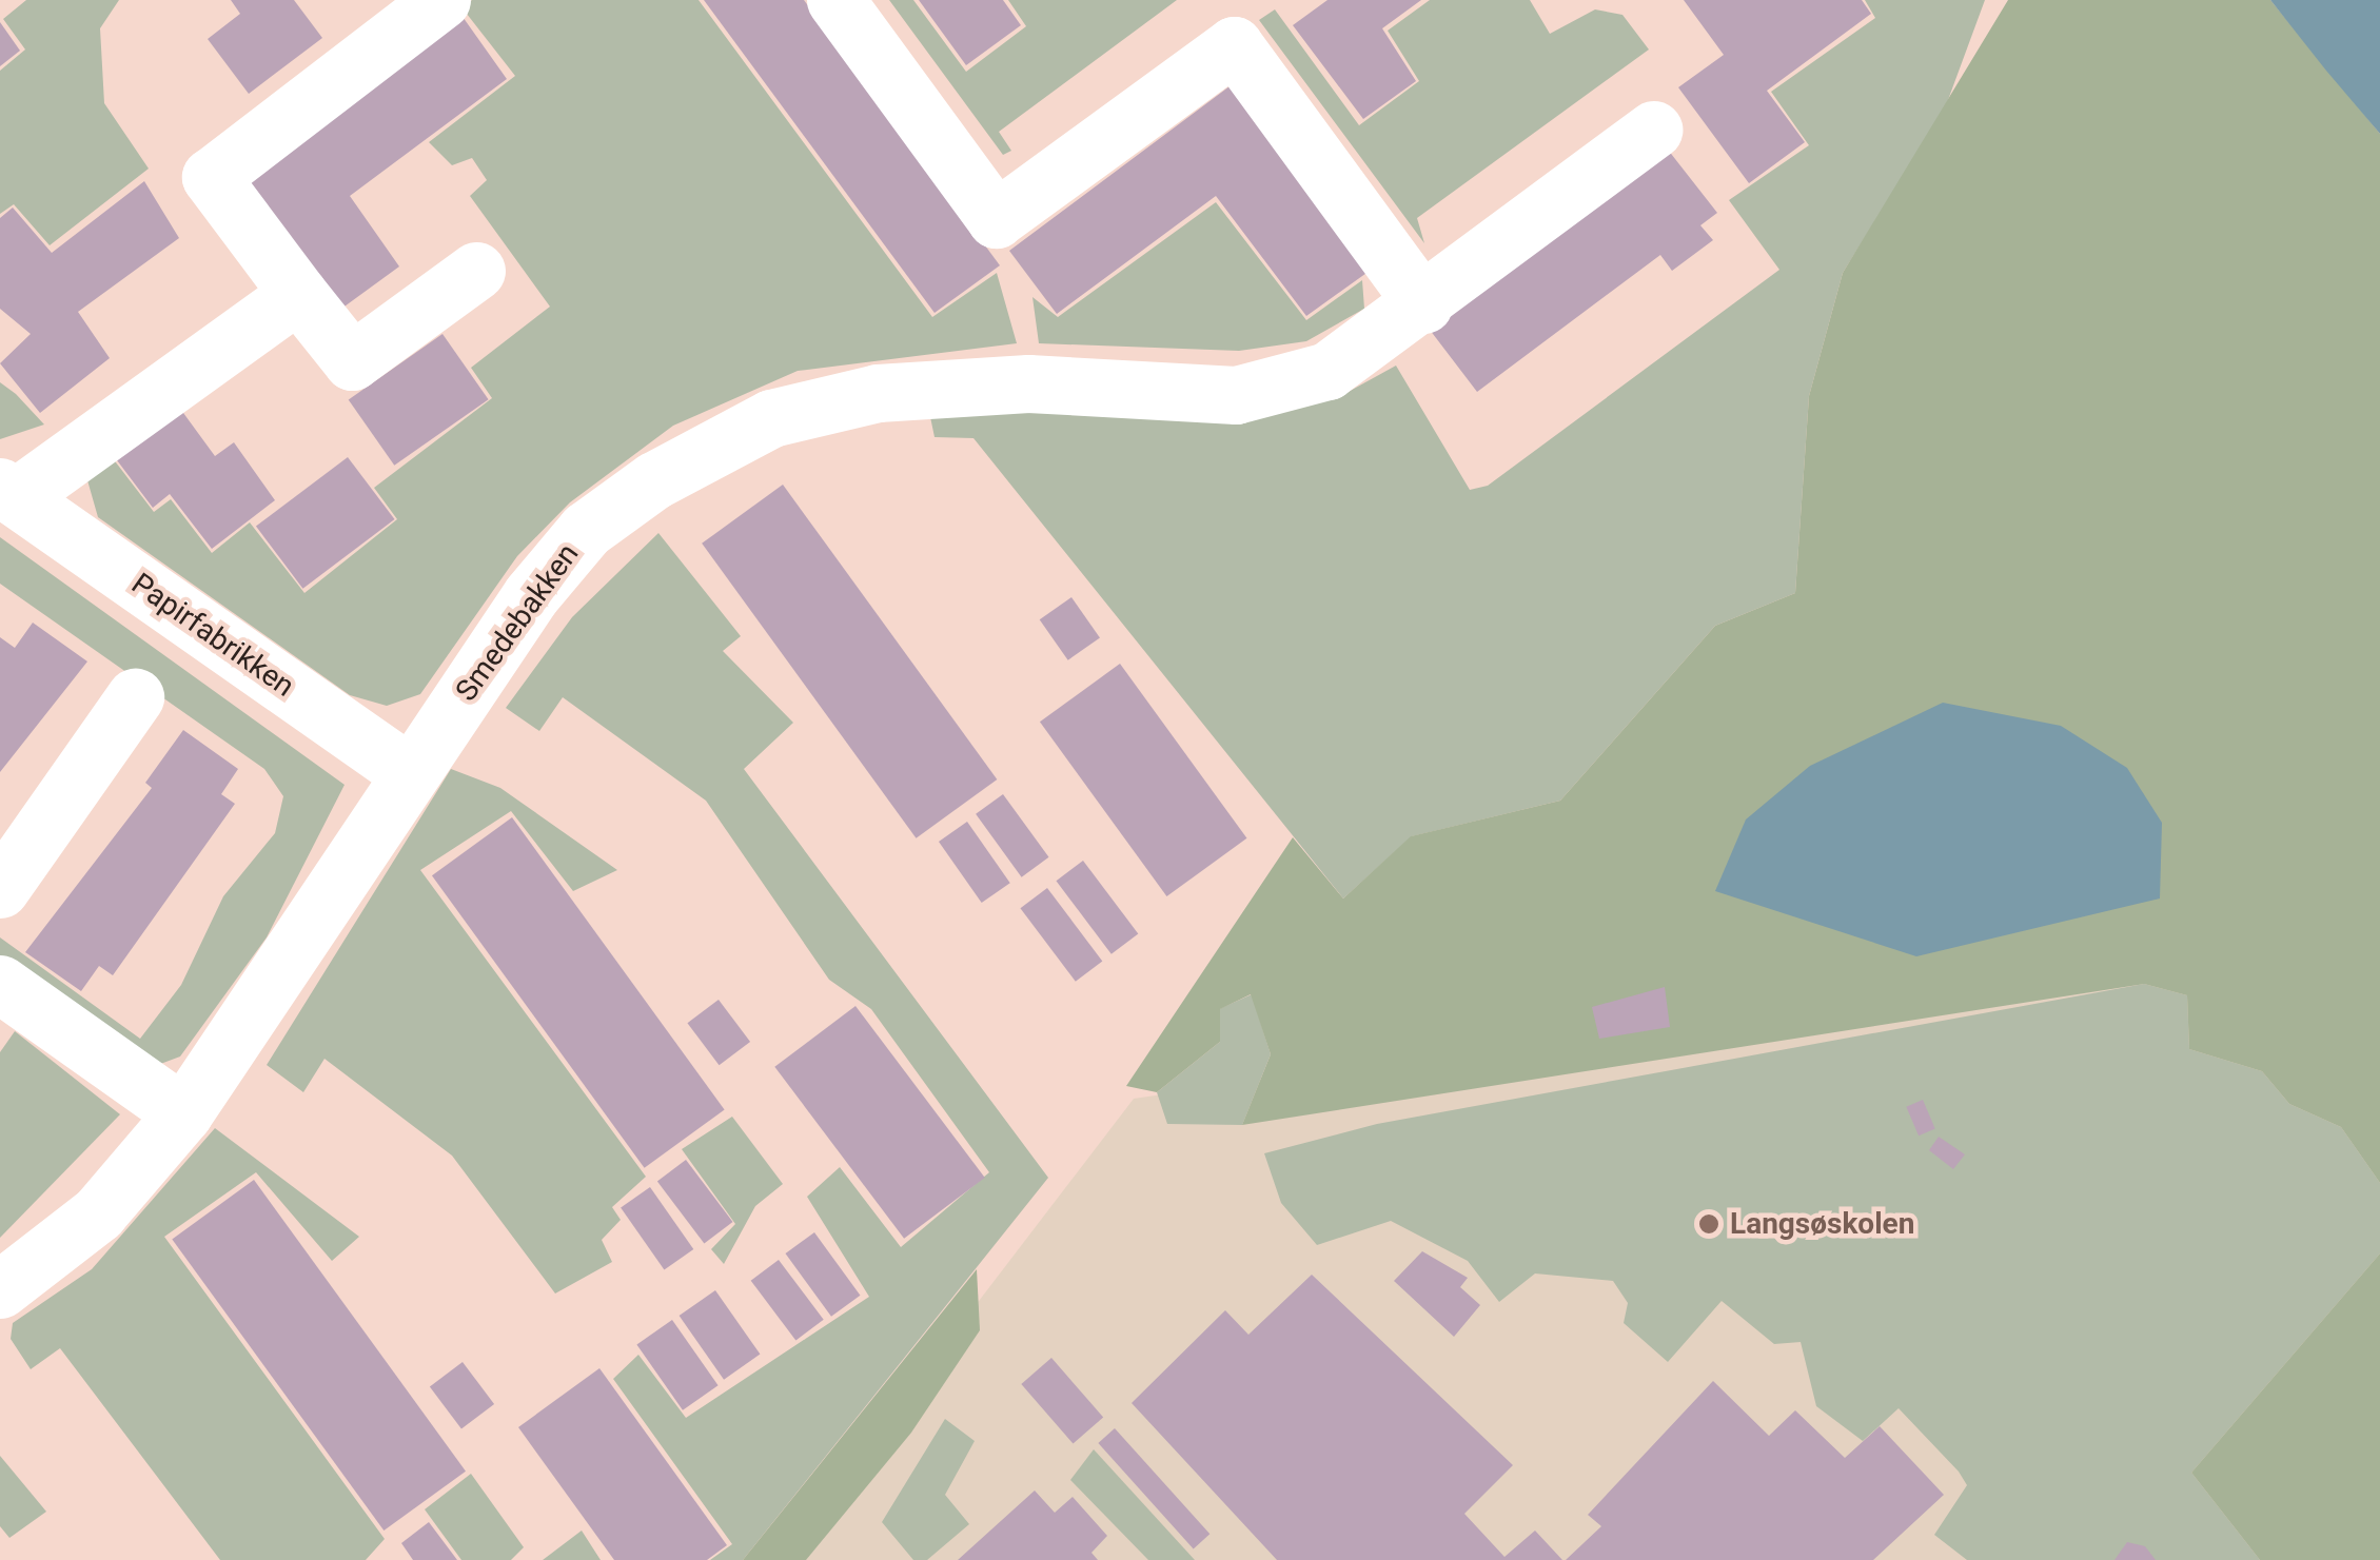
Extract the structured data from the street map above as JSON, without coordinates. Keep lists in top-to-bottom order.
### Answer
{
  "streets": {
    "street": ["Smedebakken", "Papirfabrikken"]
  },
  "crossings": [
    ["Smedebakken", "Papirfabrikken"]
  ],
  "places": ["Langsøskolen"]
}
